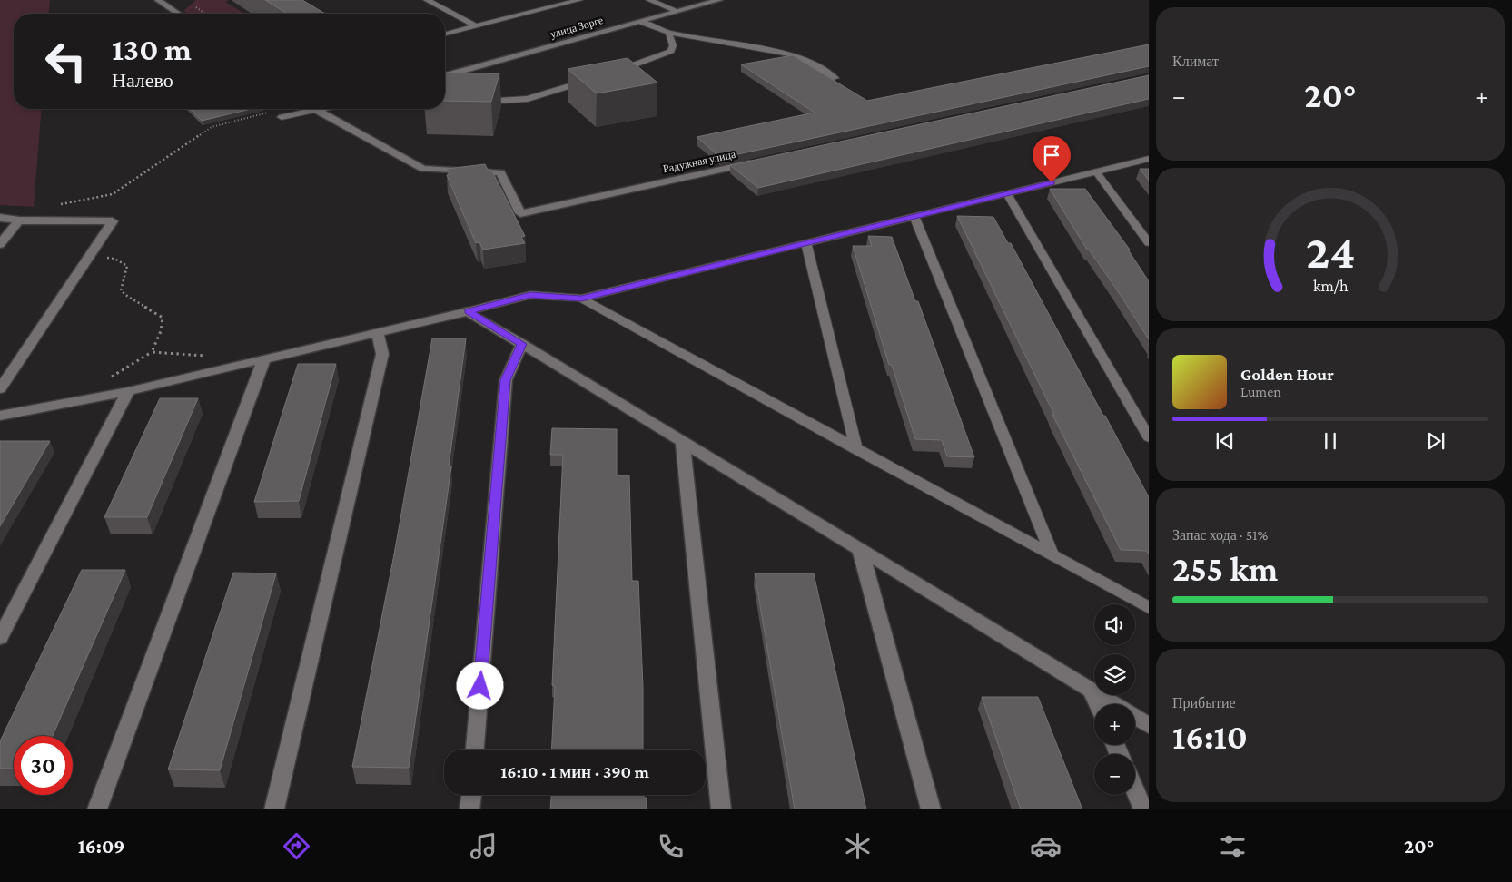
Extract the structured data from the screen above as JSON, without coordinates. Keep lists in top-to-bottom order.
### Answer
{
  "streets": {
    "street": ["улица Зорге", "Радужная улица"]
  },
  "page": {
    "tile": [
      "Климат",
      ["Запас хода · 51%", "255 km"],
      ["Прибытие", "16:10"]
    ],
    "turn": ["130 m", "Налево"],
    "heat": ["−", "20°", "+"],
    "song": ["Golden Hour", "Lumen"],
    "map_buttons": ["+", "−"],
    "limit": "30",
    "trip": "16:10 · 1 мин · 390 m",
    "tabs": ["16:09", "20°"],
    "gauge": ["24", "km/h"]
  }
}
